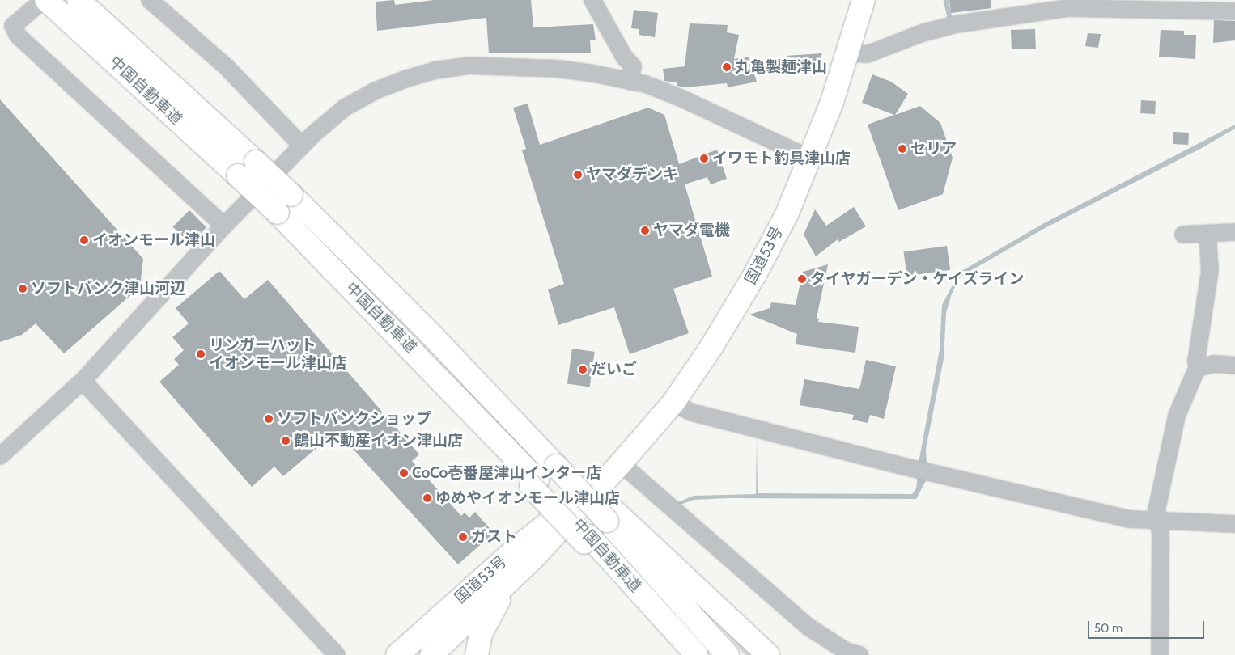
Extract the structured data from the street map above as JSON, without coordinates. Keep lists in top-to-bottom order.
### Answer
{
  "streets": {
    "highway": ["中国自動車道", "国道53号"]
  },
  "places": [
    "丸亀製麺津山",
    "セリア",
    "イワモト釣具津山店",
    "ヤマダデンキ",
    "ヤマダ電機",
    "イオンモール津山",
    "タイヤガーデン・ケイズライン",
    "ソフトバンク津山河辺",
    "リンガーハット イオンモール津山店",
    "だいご",
    "ソフトバンクショップ",
    "鶴山不動産イオン津山店",
    "CoCo壱番屋津山インター店",
    "ゆめやイオンモール津山店",
    "ガスト"
  ],
  "scale_bar": "50 m"
}
